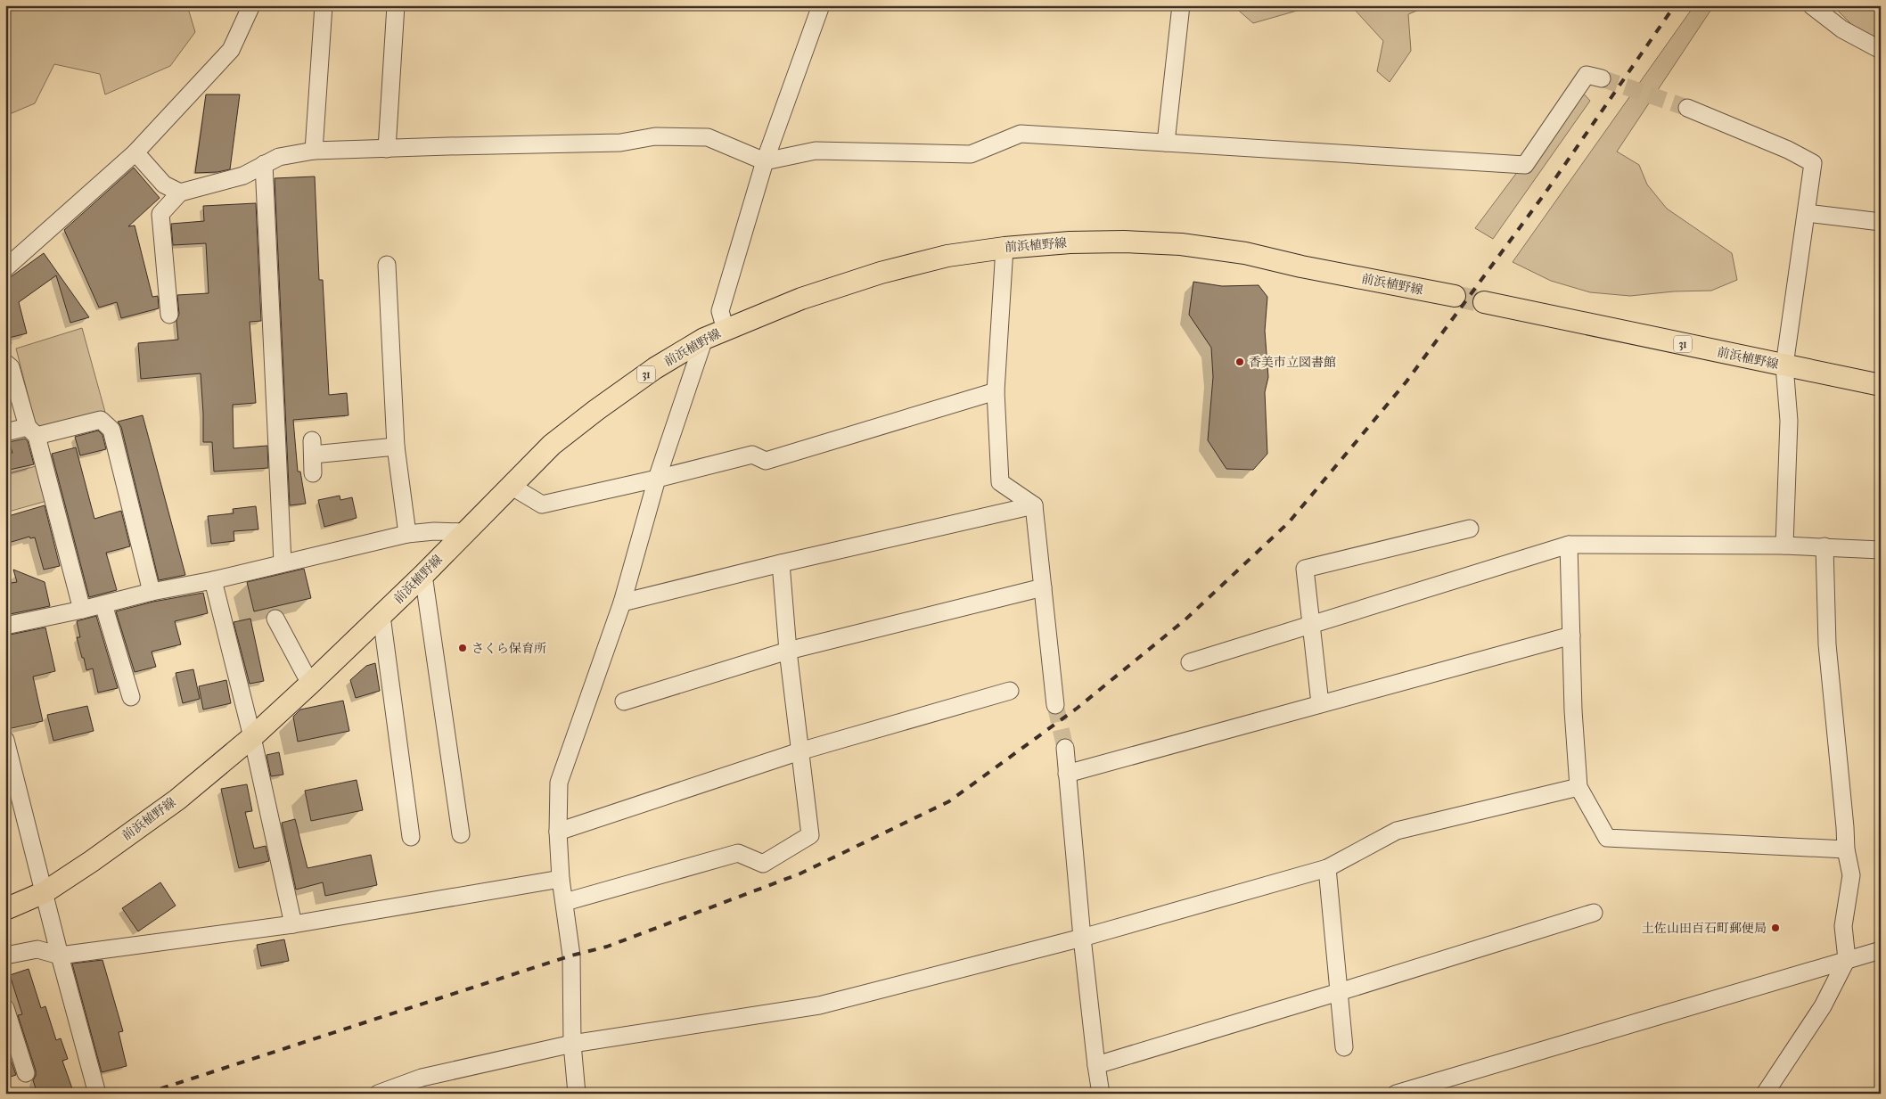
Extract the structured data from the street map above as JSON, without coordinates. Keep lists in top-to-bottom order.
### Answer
{
  "streets": {
    "main road": ["前浜植野線", "31"]
  },
  "places": ["香美市立図書館", "さくら保育所", "土佐山田百石町郵便局"]
}
